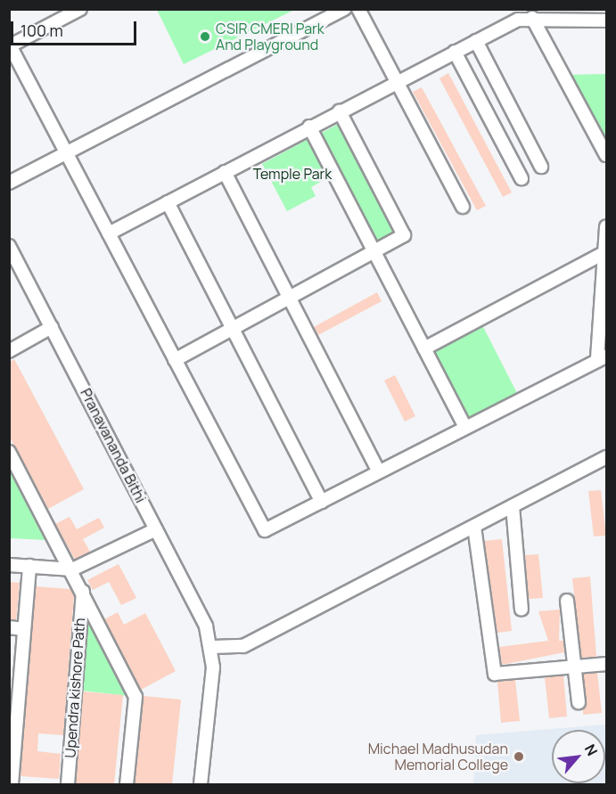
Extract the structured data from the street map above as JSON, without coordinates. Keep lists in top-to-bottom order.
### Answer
{
  "streets": {
    "street": ["Pranavananda Bithi", "Upendra kishore Path"]
  },
  "parks": ["Temple Park"],
  "places": ["CSIR CMERI Park And Playground", "Michael Madhusudan Memorial College"],
  "scale_bar": "100 m",
  "north": "top right"
}
